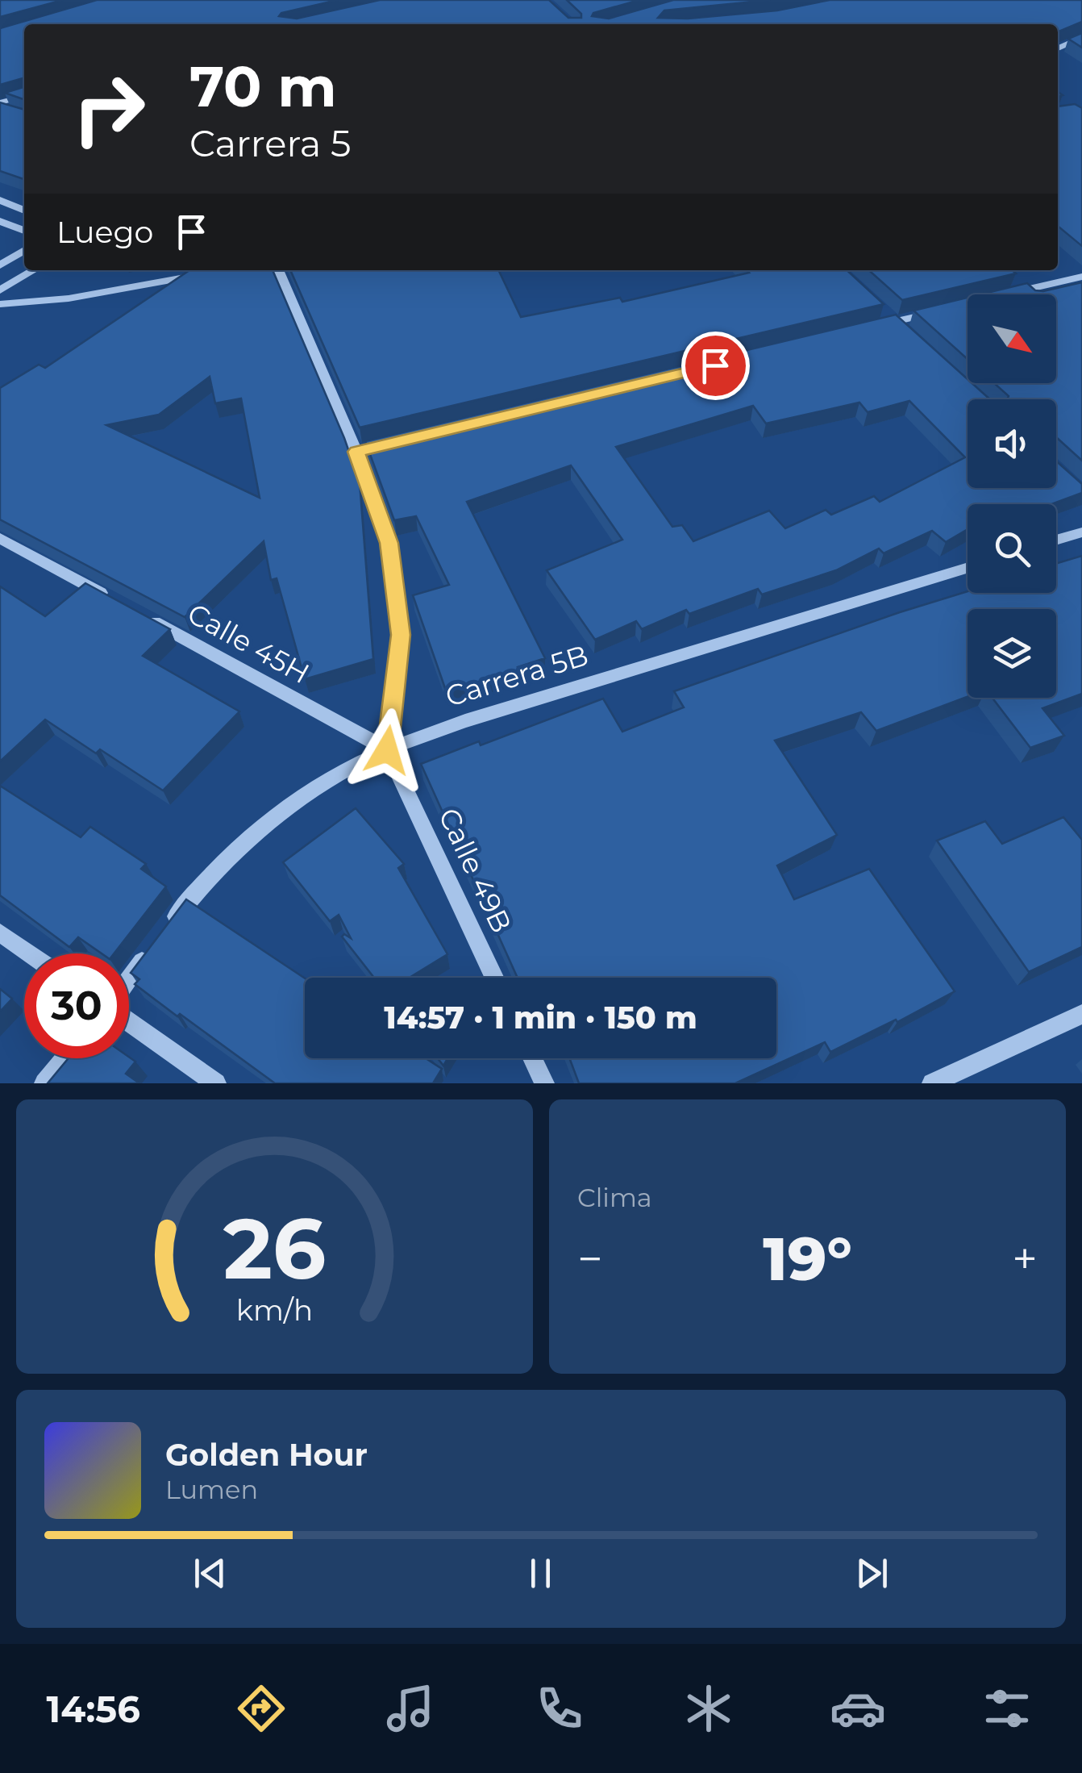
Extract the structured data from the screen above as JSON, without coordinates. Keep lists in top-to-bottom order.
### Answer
{
  "streets": {
    "street": ["Calle 45H", "Carrera 5B", "Calle 49B"]
  },
  "crossings": [
    ["Calle 45H", "Carrera 5B"],
    ["Calle 45H", "Calle 49B"],
    ["Carrera 5B", "Calle 49B"]
  ],
  "north": "bottom right",
  "page": {
    "turn": ["70 m", "Carrera 5"],
    "then": "Luego",
    "limit": "30",
    "trip": "14:57 · 1 min · 150 m",
    "tile": "Clima",
    "heat": ["−", "19°", "+"],
    "song": ["Golden Hour", "Lumen"],
    "tabs": "14:56",
    "gauge": ["26", "km/h"]
  }
}
